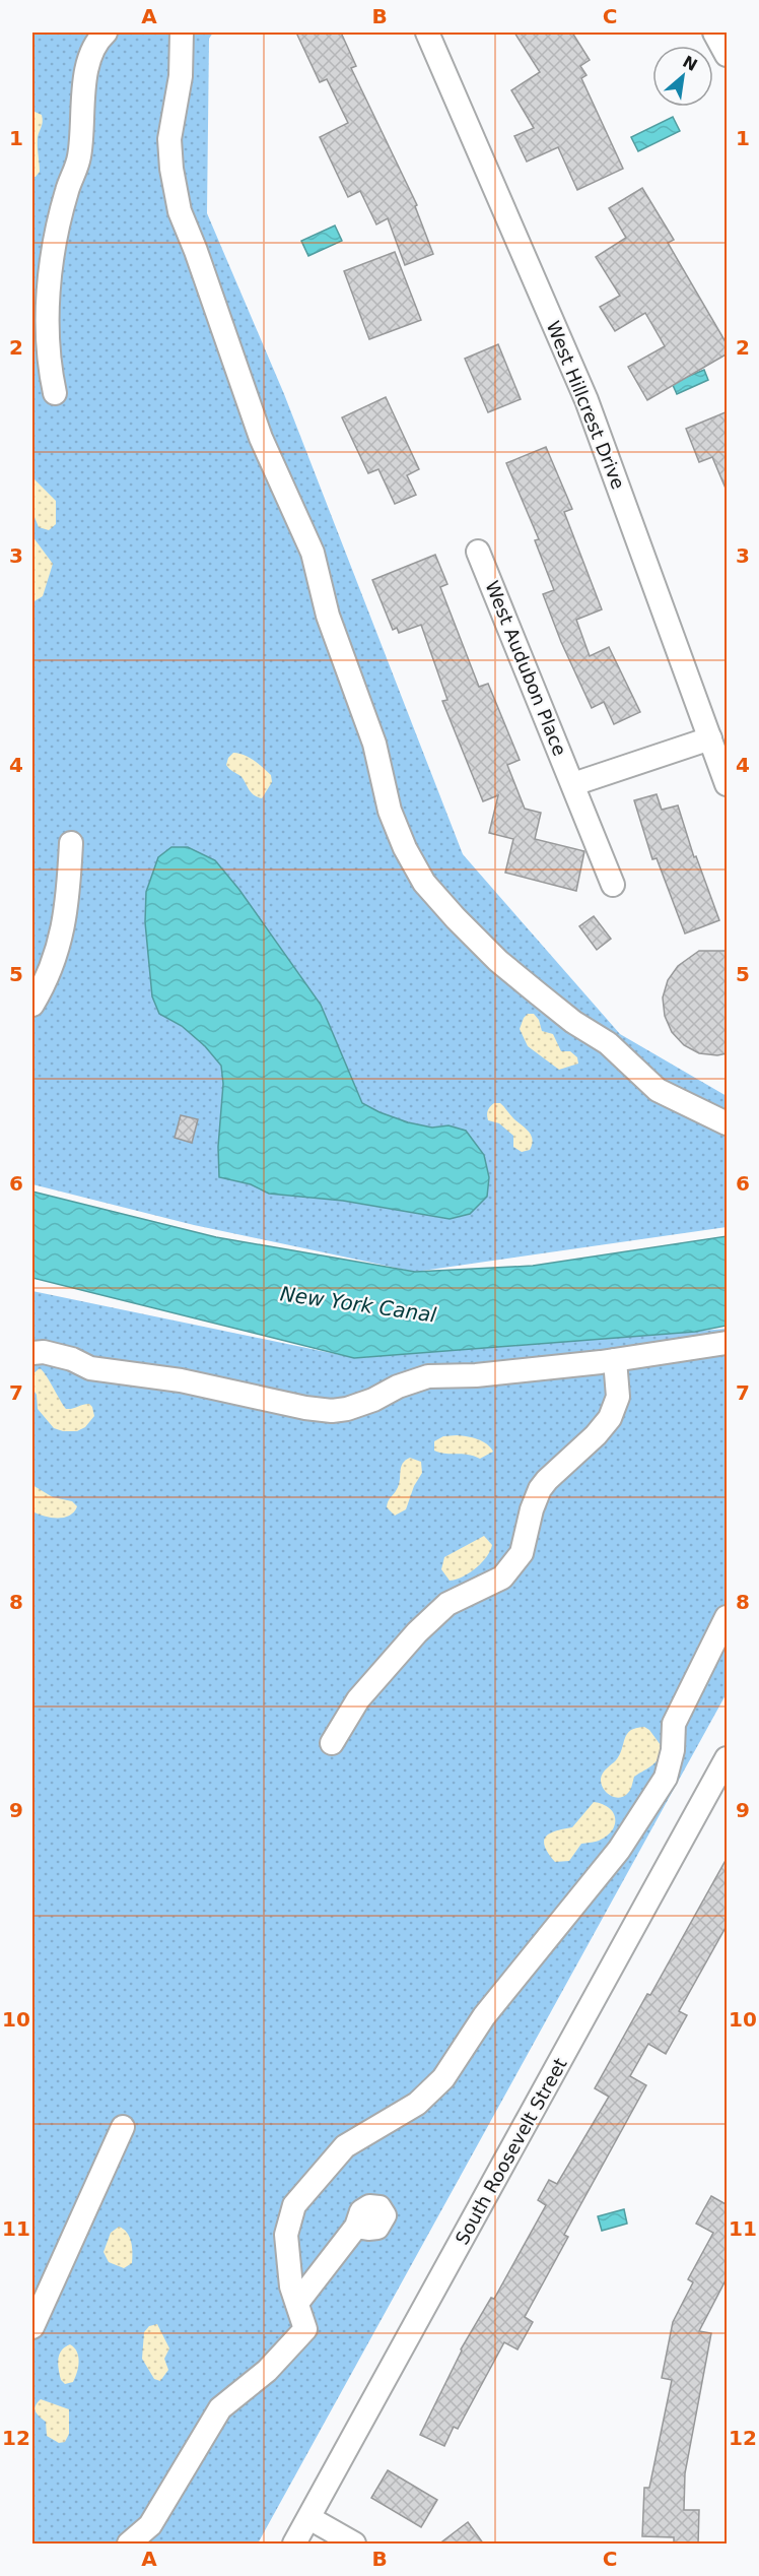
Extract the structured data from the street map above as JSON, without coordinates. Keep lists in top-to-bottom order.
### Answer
{
  "streets": {
    "street": ["West Hillcrest Drive", "West Audubon Place", "South Roosevelt Street"]
  },
  "water": ["New York Canal"],
  "north": "top right",
  "grid": {
    "columns": ["A", "B", "C"],
    "rows": [
      "1",
      "2",
      "3",
      "4",
      "5",
      "6",
      "7",
      "8",
      "9",
      "10",
      "11",
      "12"
    ]
  }
}
